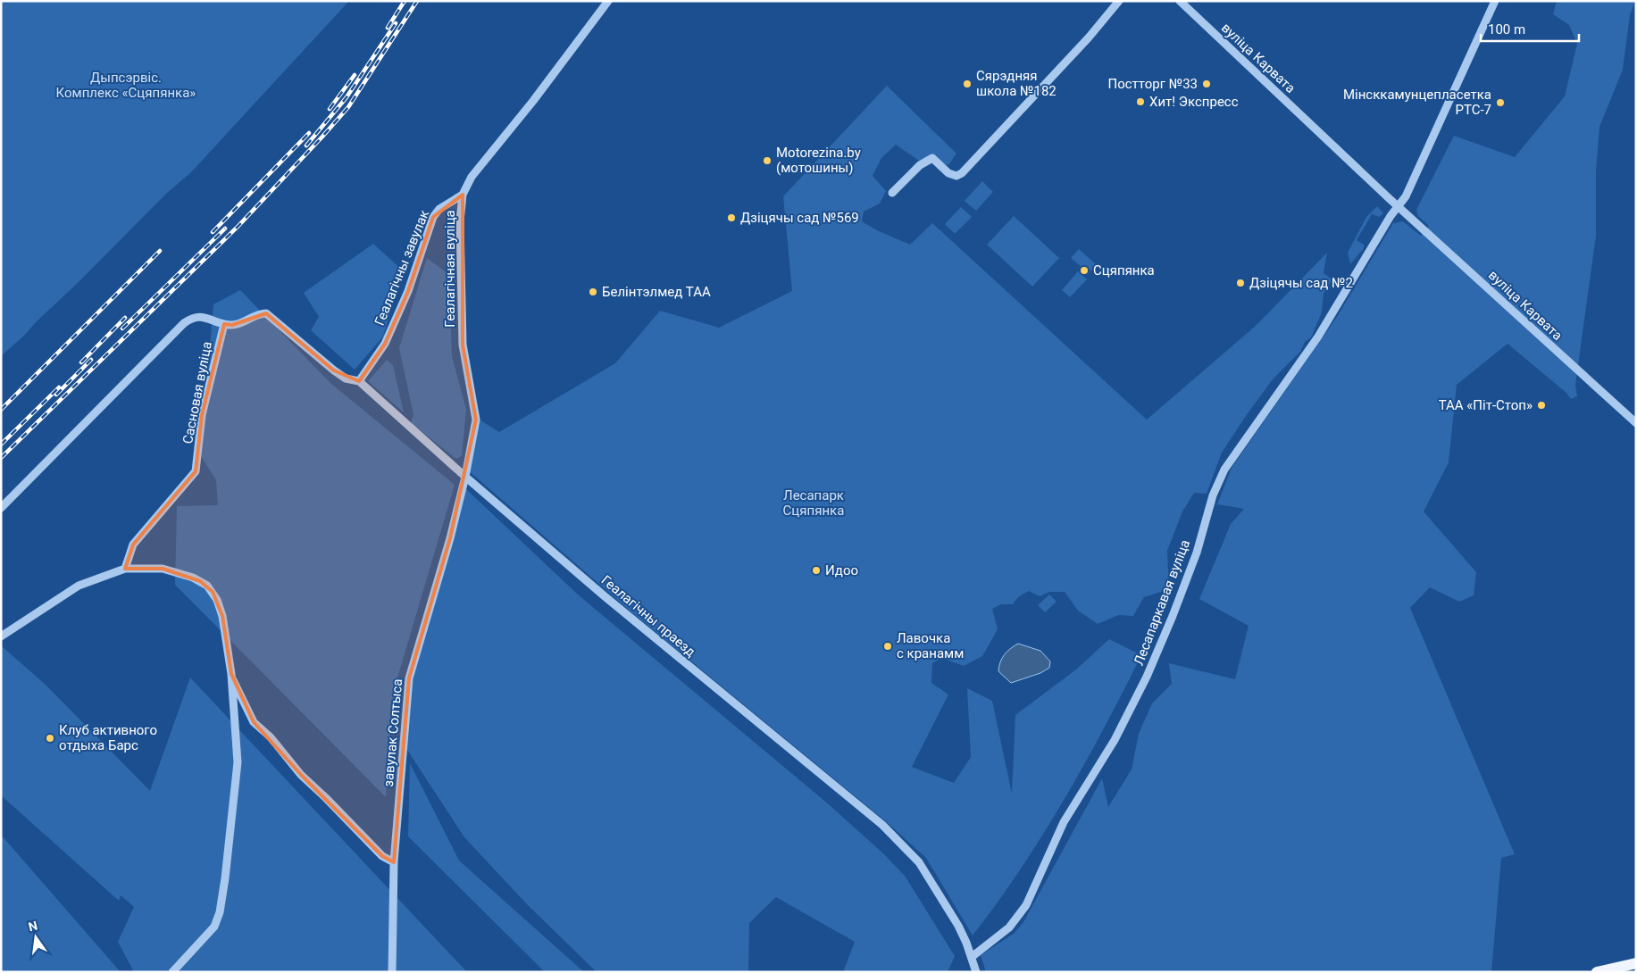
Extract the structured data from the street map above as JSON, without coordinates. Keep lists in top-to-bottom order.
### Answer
{
  "streets": {
    "street": [
      "вуліца Карвата",
      "Геалагічны завулак",
      "Геалагічная вуліца",
      "Сасновая вуліца",
      "Лесапаркавая вуліца",
      "Геалагічны праезд",
      "завулак Солтыса"
    ]
  },
  "crossings": [
    ["вуліца Карвата", "Лесапаркавая вуліца"],
    ["Геалагічны завулак", "Геалагічная вуліца"],
    ["Геалагічны завулак", "Геалагічны праезд"],
    ["Геалагічная вуліца", "Геалагічны праезд"],
    ["Геалагічная вуліца", "завулак Солтыса"],
    ["Сасновая вуліца", "Геалагічны праезд"],
    ["Лесапаркавая вуліца", "Геалагічны праезд"],
    ["Геалагічны праезд", "завулак Солтыса"]
  ],
  "parks": ["Дыпсэрвіс. Комплекс «Сцяпянка»", "Лесапарк Сцяпянка"],
  "places": [
    "Сярэдняя школа №182",
    "Постторг №33",
    "Хит! Экспресс",
    "Мінсккамунцепласетка РТС-7",
    "Motorezina.by (мотошины)",
    "Дзіцячы сад №569",
    "Сцяпянка",
    "Дзіцячы сад №2",
    "Белінтэлмед ТАА",
    "ТАА «Піт-Стоп»",
    "Идоо",
    "Лавочка с кранамм",
    "Клуб активного отдыха Барс"
  ],
  "scale_bar": "100 m",
  "north": "top"
}
